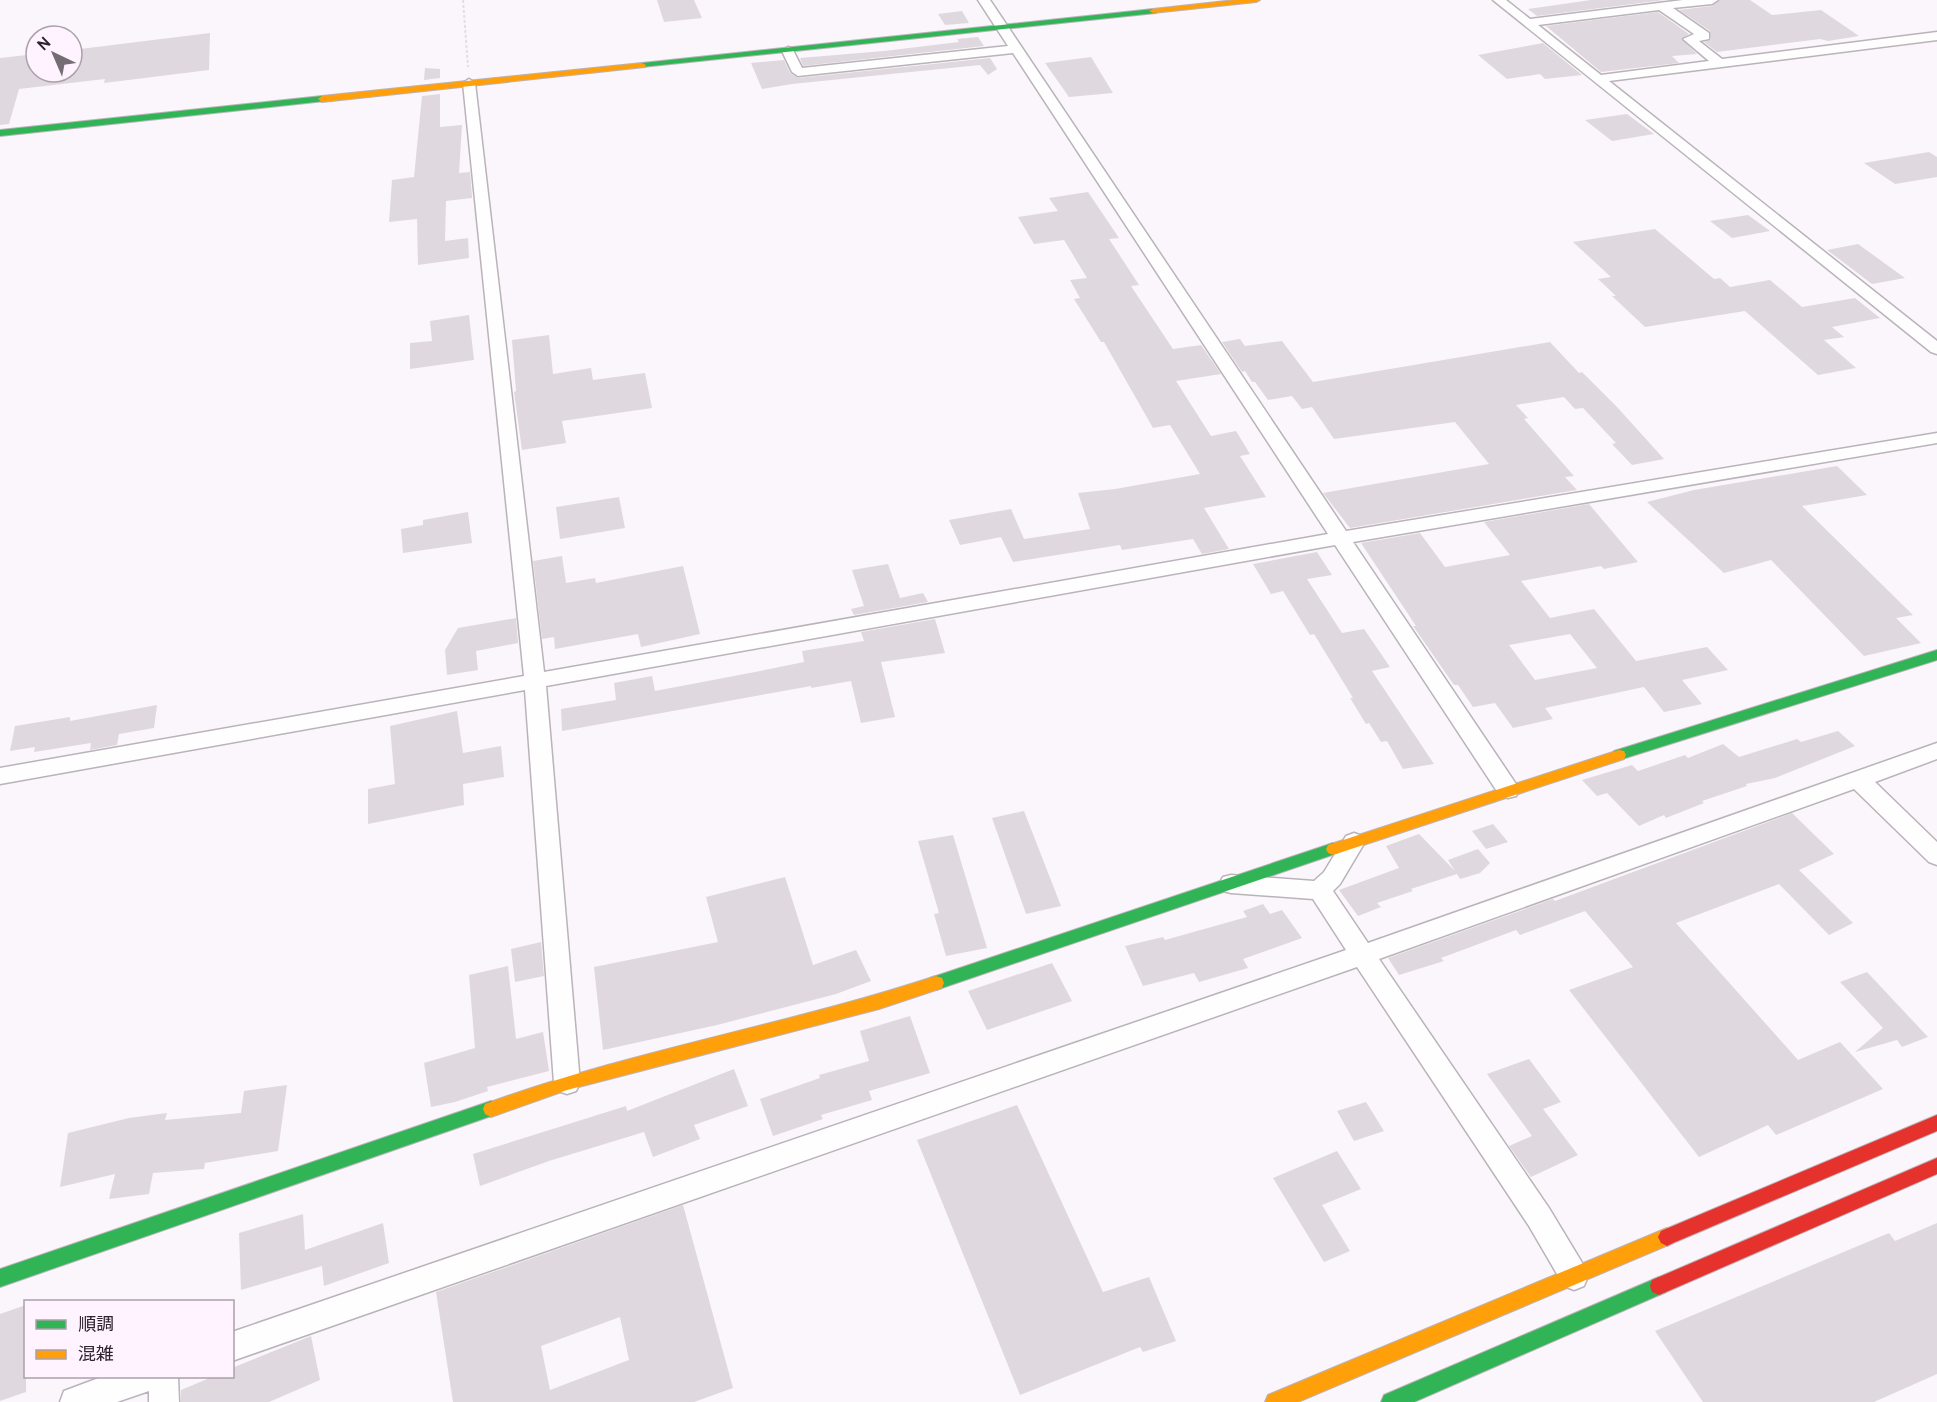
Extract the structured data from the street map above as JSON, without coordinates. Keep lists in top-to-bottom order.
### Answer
{
  "legend": ["順調", "混雑"],
  "north": "top left"
}
